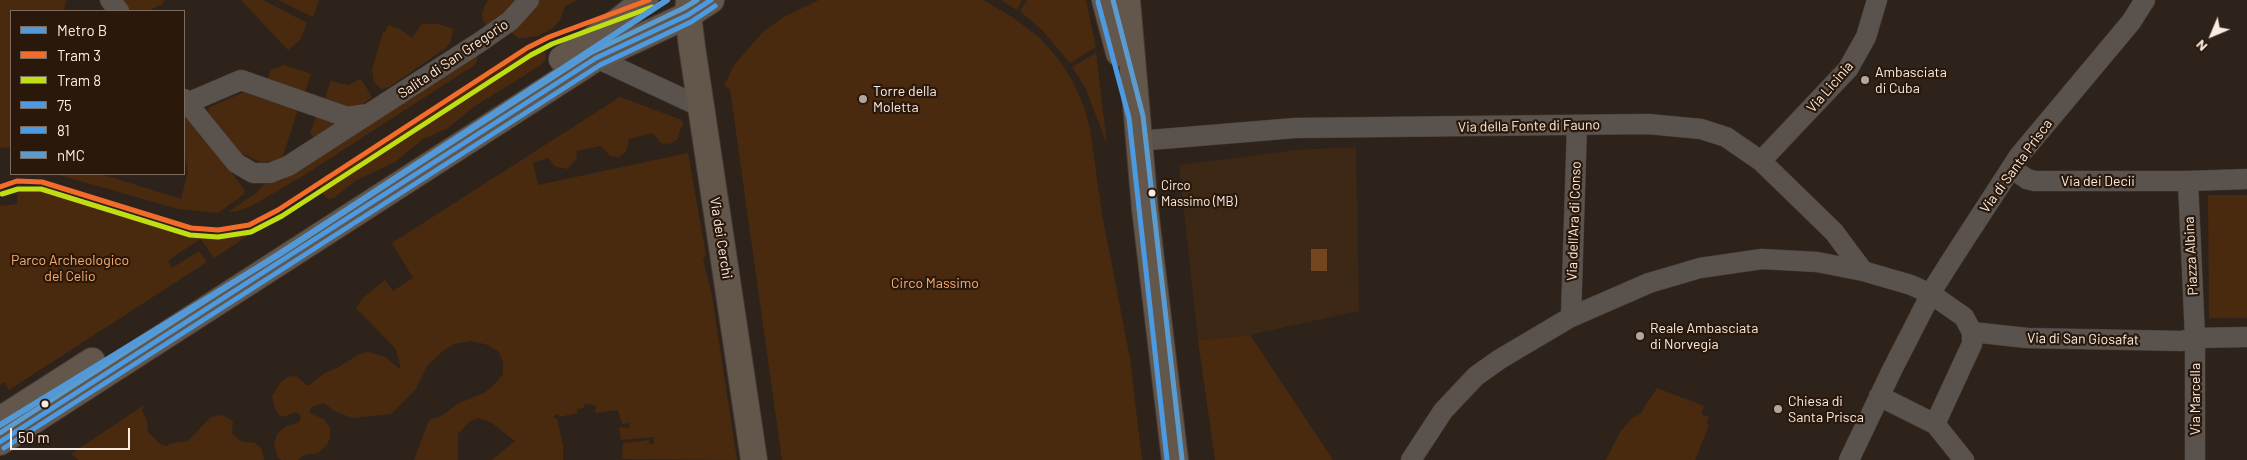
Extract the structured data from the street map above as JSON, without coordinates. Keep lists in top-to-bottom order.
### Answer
{
  "streets": {
    "main road": ["Via dei Cerchi"],
    "street": [
      "Salita di San Gregorio",
      "Via Licinia",
      "Via della Fonte di Fauno",
      "Via di Santa Prisca",
      "Via dei Decii",
      "Via dell'Ara di Conso",
      "Piazza Albina",
      "Via di San Giosafat",
      "Via Marcella"
    ]
  },
  "crossings": [
    ["Via Licinia", "Via della Fonte di Fauno"],
    ["Via della Fonte di Fauno", "Via dell'Ara di Conso"],
    ["Via di Santa Prisca", "Via dei Decii"],
    ["Via dei Decii", "Piazza Albina"],
    ["Piazza Albina", "Via di San Giosafat"],
    ["Piazza Albina", "Via Marcella"],
    ["Via di San Giosafat", "Via Marcella"]
  ],
  "parks": ["Parco Archeologico del Celio", "Circo Massimo"],
  "places": [
    "Ambasciata di Cuba",
    "Torre della Moletta",
    "Circo Massimo (MB)",
    "Reale Ambasciata di Norvegia",
    "Chiesa di Santa Prisca"
  ],
  "lines": [
    "metro line B",
    "tram line 3",
    "transit line 75",
    "transit line nMC",
    "transit line 81",
    "tram line 8"
  ],
  "legend": [
    "Metro B",
    "Tram 3",
    "Tram 8",
    "75",
    "81",
    "nMC"
  ],
  "scale_bar": "50 m",
  "north": "bottom left"
}
